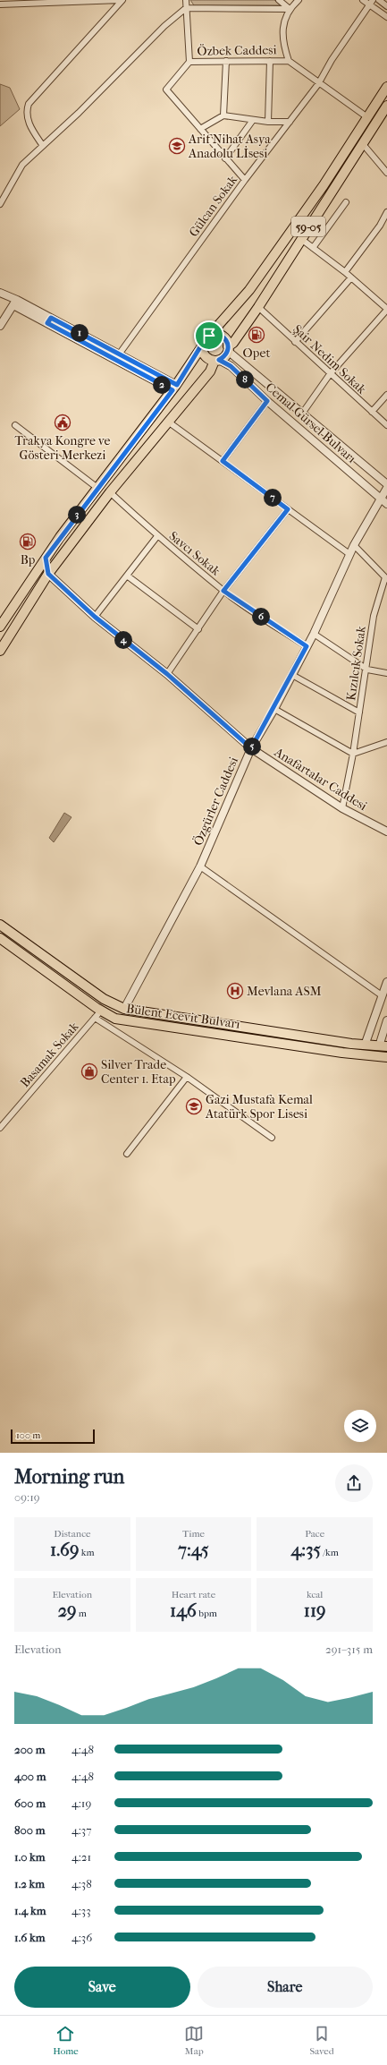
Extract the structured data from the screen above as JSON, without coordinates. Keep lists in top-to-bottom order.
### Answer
{
  "streets": {
    "main road": ["59-05", "Bülent Ecevit Bulvarı"],
    "street": [
      "Özbek Caddesi",
      "Gülcan Sokak",
      "Şair Nedim Sokak",
      "Cemal Gürsel Bulvarı",
      "Savcı Sokak",
      "Kızılcık Sokak",
      "Anafartalar Caddesi",
      "Özgürler Caddesi",
      "Basamak Sokak"
    ]
  },
  "crossings": [
    ["Özbek Caddesi", "Gülcan Sokak"],
    ["59-05", "Şair Nedim Sokak"],
    ["59-05", "Cemal Gürsel Bulvarı"],
    ["Cemal Gürsel Bulvarı", "Özgürler Caddesi"],
    ["Savcı Sokak", "Özgürler Caddesi"],
    ["Kızılcık Sokak", "Anafartalar Caddesi"],
    ["Anafartalar Caddesi", "Özgürler Caddesi"],
    ["Bülent Ecevit Bulvarı", "Basamak Sokak"]
  ],
  "places": {
    "school or university": ["Arif Nihat Asya Anadolu Lİsesi", "Gazi Mustafa Kemal Atatürk Spor Lisesi"],
    "fuel station": ["Opet", "Bp"],
    "public building": ["Trakya Kongre ve Gösteri Merkezi"],
    "hospital": ["Mevlana ASM"],
    "shop": ["Silver Trade Center 1. Etap"]
  },
  "scale_bar": "100 m",
  "page": {
    "pins": [
      "1",
      "8",
      "2",
      "7",
      "3",
      "6",
      "4",
      "5"
    ],
    "scale": "100 m",
    "heading": ["Morning run", "09:19"],
    "stats": [
      ["Distance", "1.69 km"],
      ["Time", "7:45"],
      ["Pace", "4:35 /km"],
      ["Elevation", "29 m"],
      ["Heart rate", "146 bpm"],
      ["kcal", "119"]
    ],
    "chart": ["Elevation", "291–315 m"],
    "list": [
      {
        "name": "200 m",
        "note": "4:48"
      },
      {
        "name": "400 m",
        "note": "4:48"
      },
      {
        "name": "600 m",
        "note": "4:19"
      },
      {
        "name": "800 m",
        "note": "4:37"
      },
      {
        "name": "1.0 km",
        "note": "4:21"
      },
      {
        "name": "1.2 km",
        "note": "4:38"
      },
      {
        "name": "1.4 km",
        "note": "4:33"
      },
      {
        "name": "1.6 km",
        "note": "4:36"
      }
    ],
    "buttons": ["Save", "Share"],
    "tabs": ["Home", "Map", "Saved"]
  }
}
